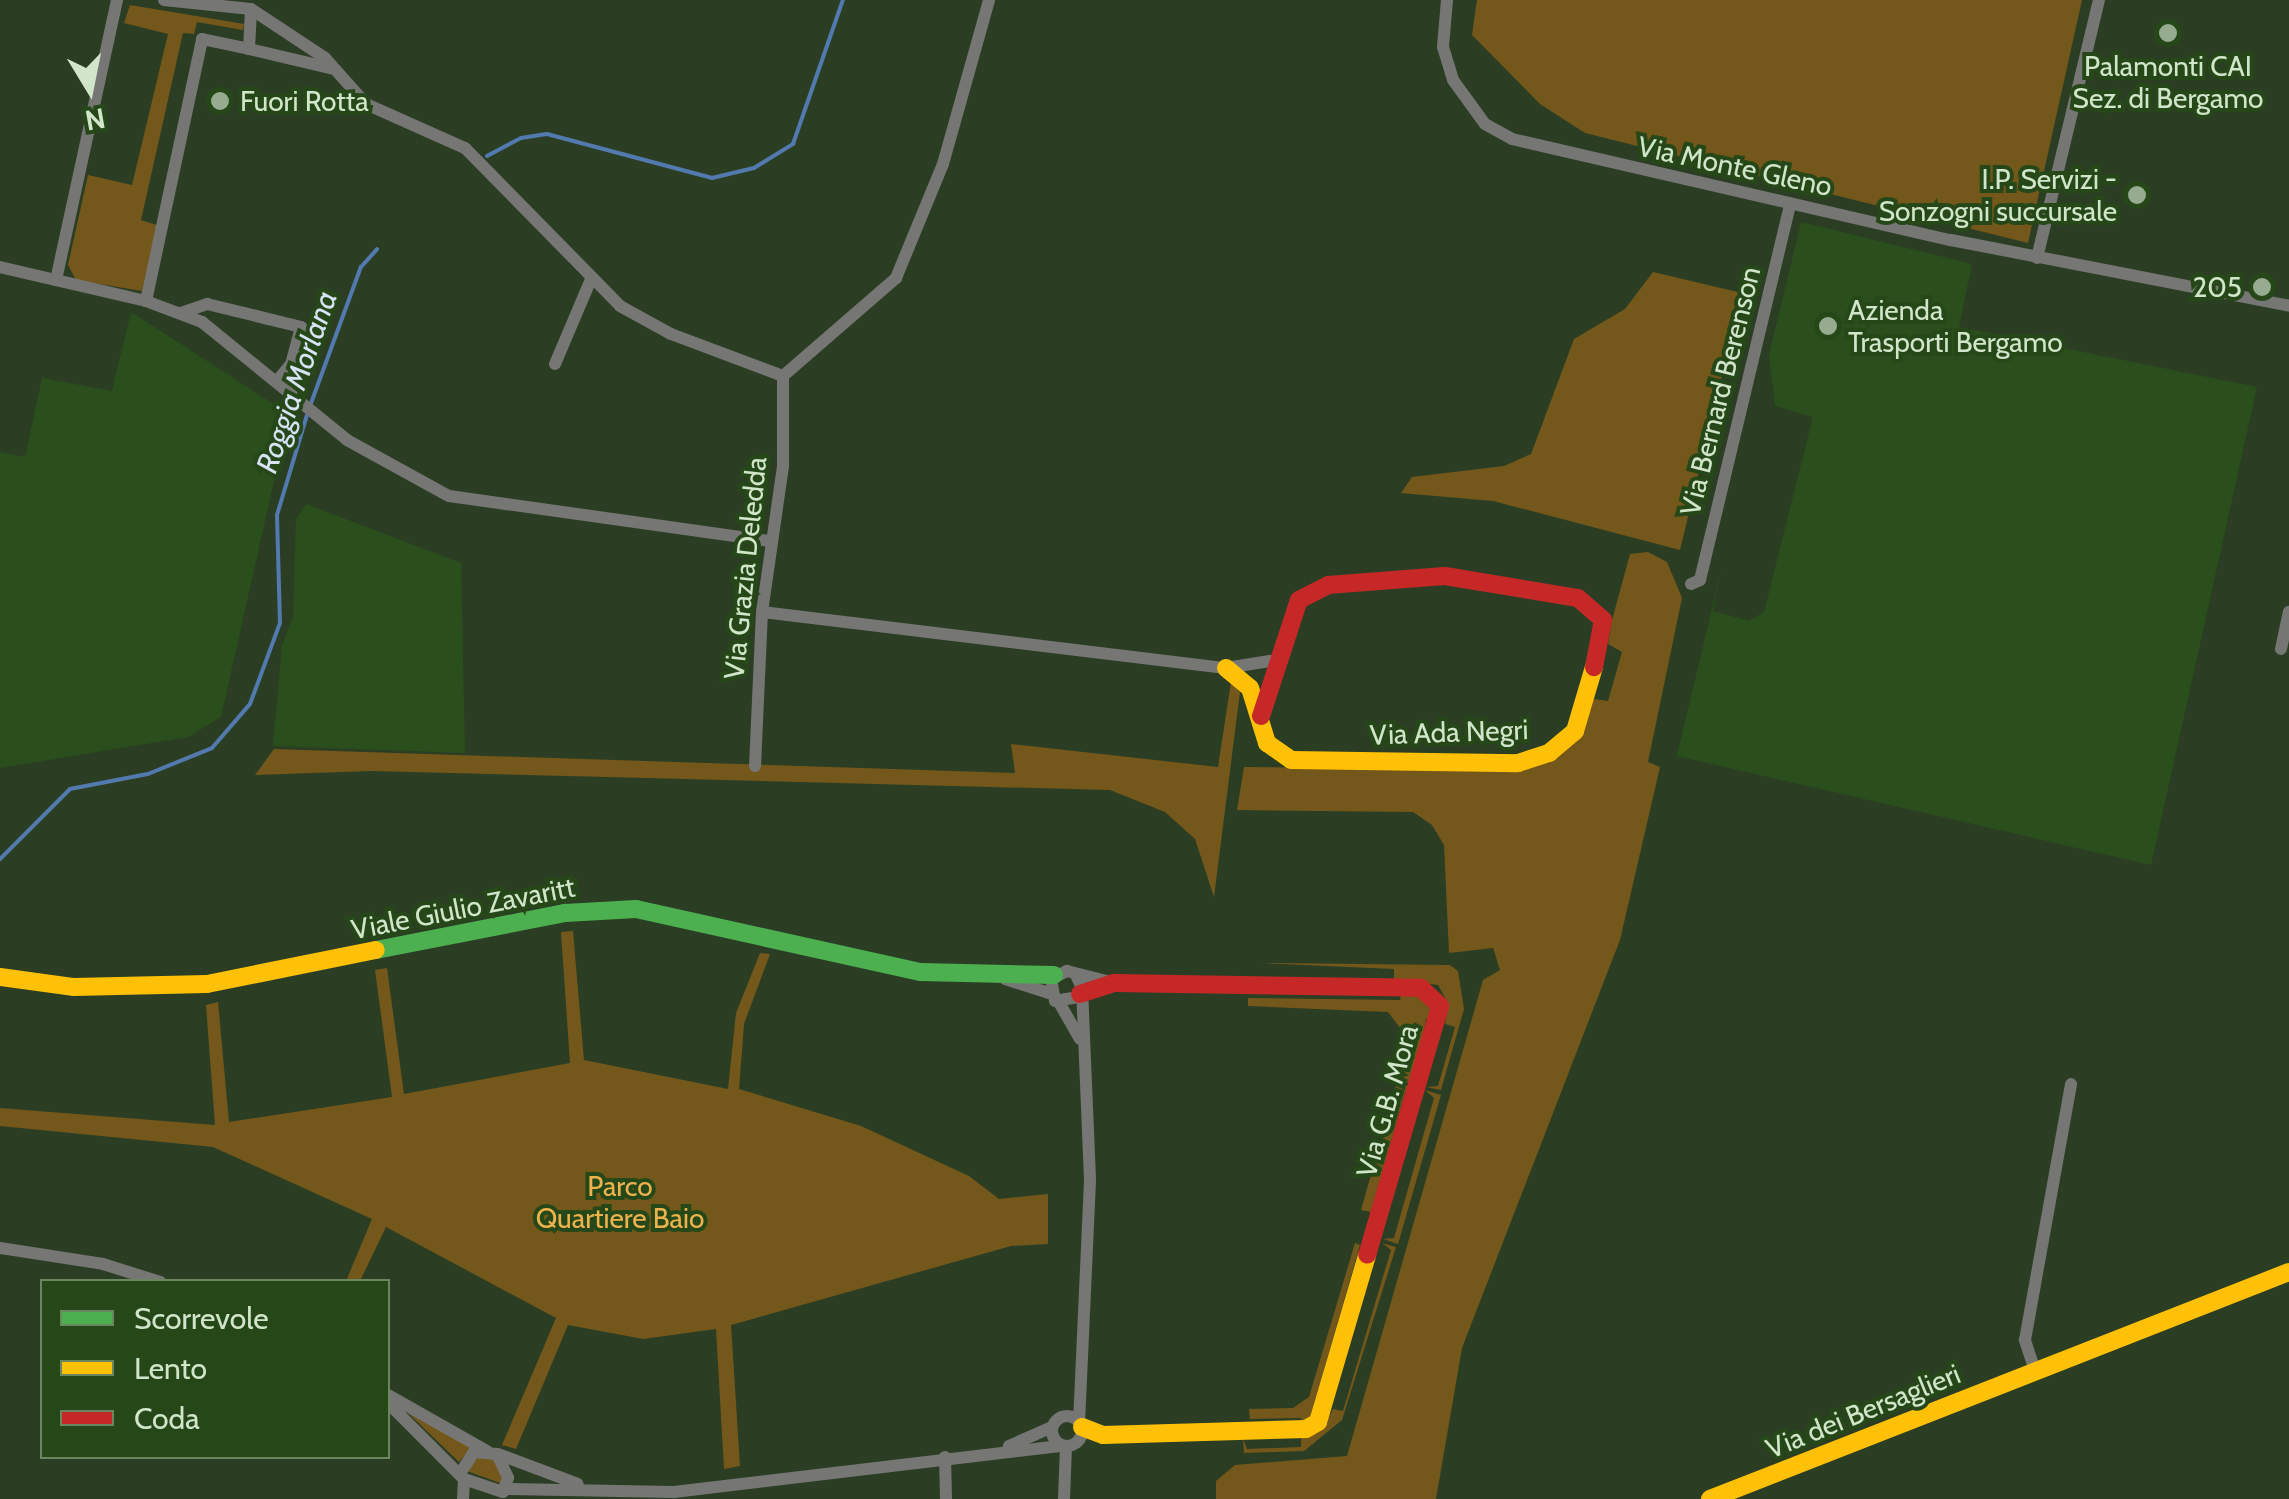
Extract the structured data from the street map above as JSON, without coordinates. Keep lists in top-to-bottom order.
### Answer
{
  "streets": {
    "street": [
      "Via Monte Gleno",
      "Via Bernard Berenson",
      "Via Grazia Deledda",
      "Via Ada Negri",
      "Viale Giulio Zavaritt",
      "Via G.B. Mora",
      "Via dei Bersaglieri"
    ]
  },
  "crossings": [
    ["Via Monte Gleno", "Via Bernard Berenson"],
    ["Viale Giulio Zavaritt", "Via G.B. Mora"]
  ],
  "water": ["Roggia Morlana"],
  "parks": ["Parco Quartiere Baio"],
  "places": [
    "Palamonti CAI Sez. di Bergamo",
    "Fuori Rotta",
    "I.P. Servizi - Sonzogni succursale",
    "205",
    "Azienda Trasporti Bergamo"
  ],
  "legend": ["Scorrevole", "Lento", "Coda"],
  "north": "bottom"
}
